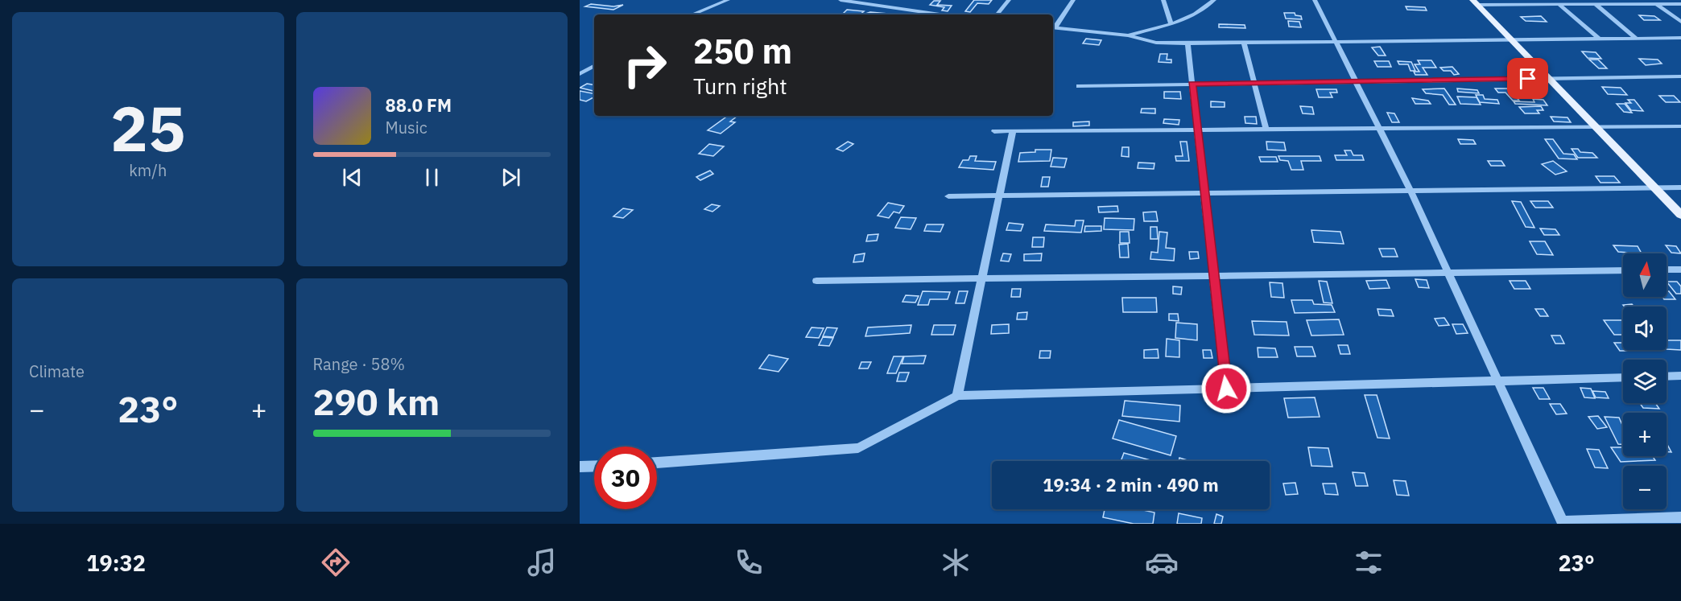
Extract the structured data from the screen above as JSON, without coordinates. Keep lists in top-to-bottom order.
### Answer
{
  "north": "top",
  "page": {
    "tile": [
      ["25", "km/h"],
      "Climate",
      ["Range · 58%", "290 km"]
    ],
    "turn": ["250 m", "Turn right"],
    "song": ["88.0 FM", "Music"],
    "map_buttons": ["+", "−"],
    "heat": ["−", "23°", "+"],
    "limit": "30",
    "trip": "19:34 · 2 min · 490 m",
    "tabs": ["19:32", "23°"]
  }
}
